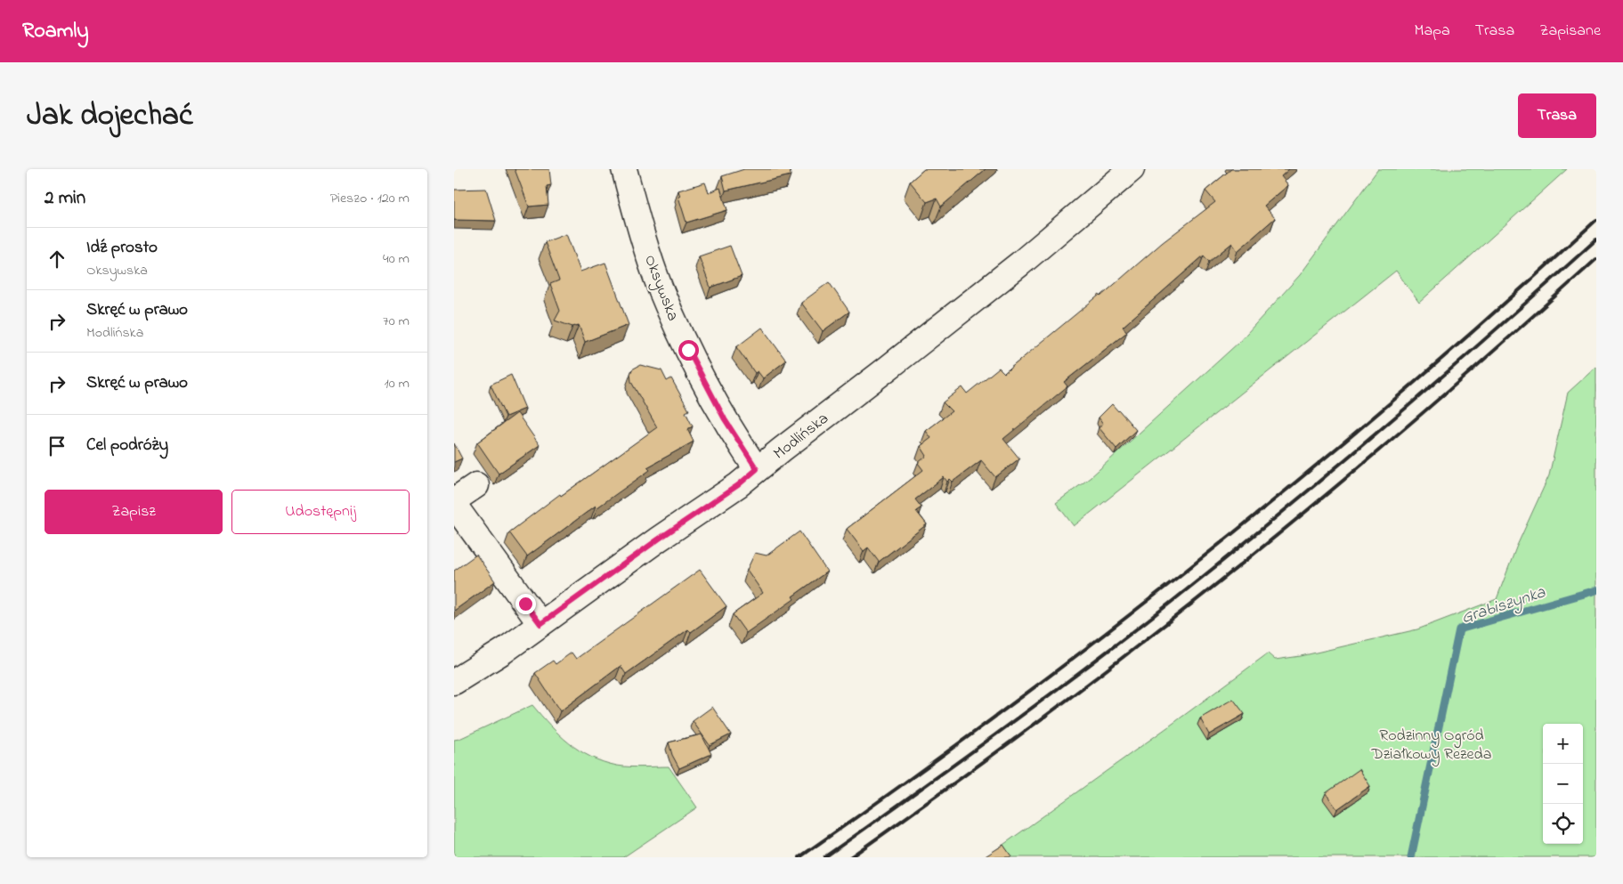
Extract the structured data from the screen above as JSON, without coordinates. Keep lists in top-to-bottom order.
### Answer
{
  "streets": {
    "street": ["Oksywska", "Modlińska"]
  },
  "crossings": [
    ["Oksywska", "Modlińska"]
  ],
  "water": ["Grabiszynka"],
  "parks": ["Rodzinny Ogród Działkowy Rezeda"],
  "page": {
    "header": "Roamly",
    "nav": ["Mapa", "Trasa", "Zapisane"],
    "title": "Jak dojechać",
    "buttons": [
      "Trasa",
      ["Zapisz", "Udostępnij"]
    ],
    "heading": ["2 min", "Pieszo · 120 m"],
    "list": [
      ["Idź prosto", "Oksywska", "40 m"],
      ["Skręć w prawo", "Modlińska", "70 m"],
      ["Skręć w prawo", "10 m"],
      "Cel podróży"
    ],
    "map_buttons": ["+", "−"]
  }
}
